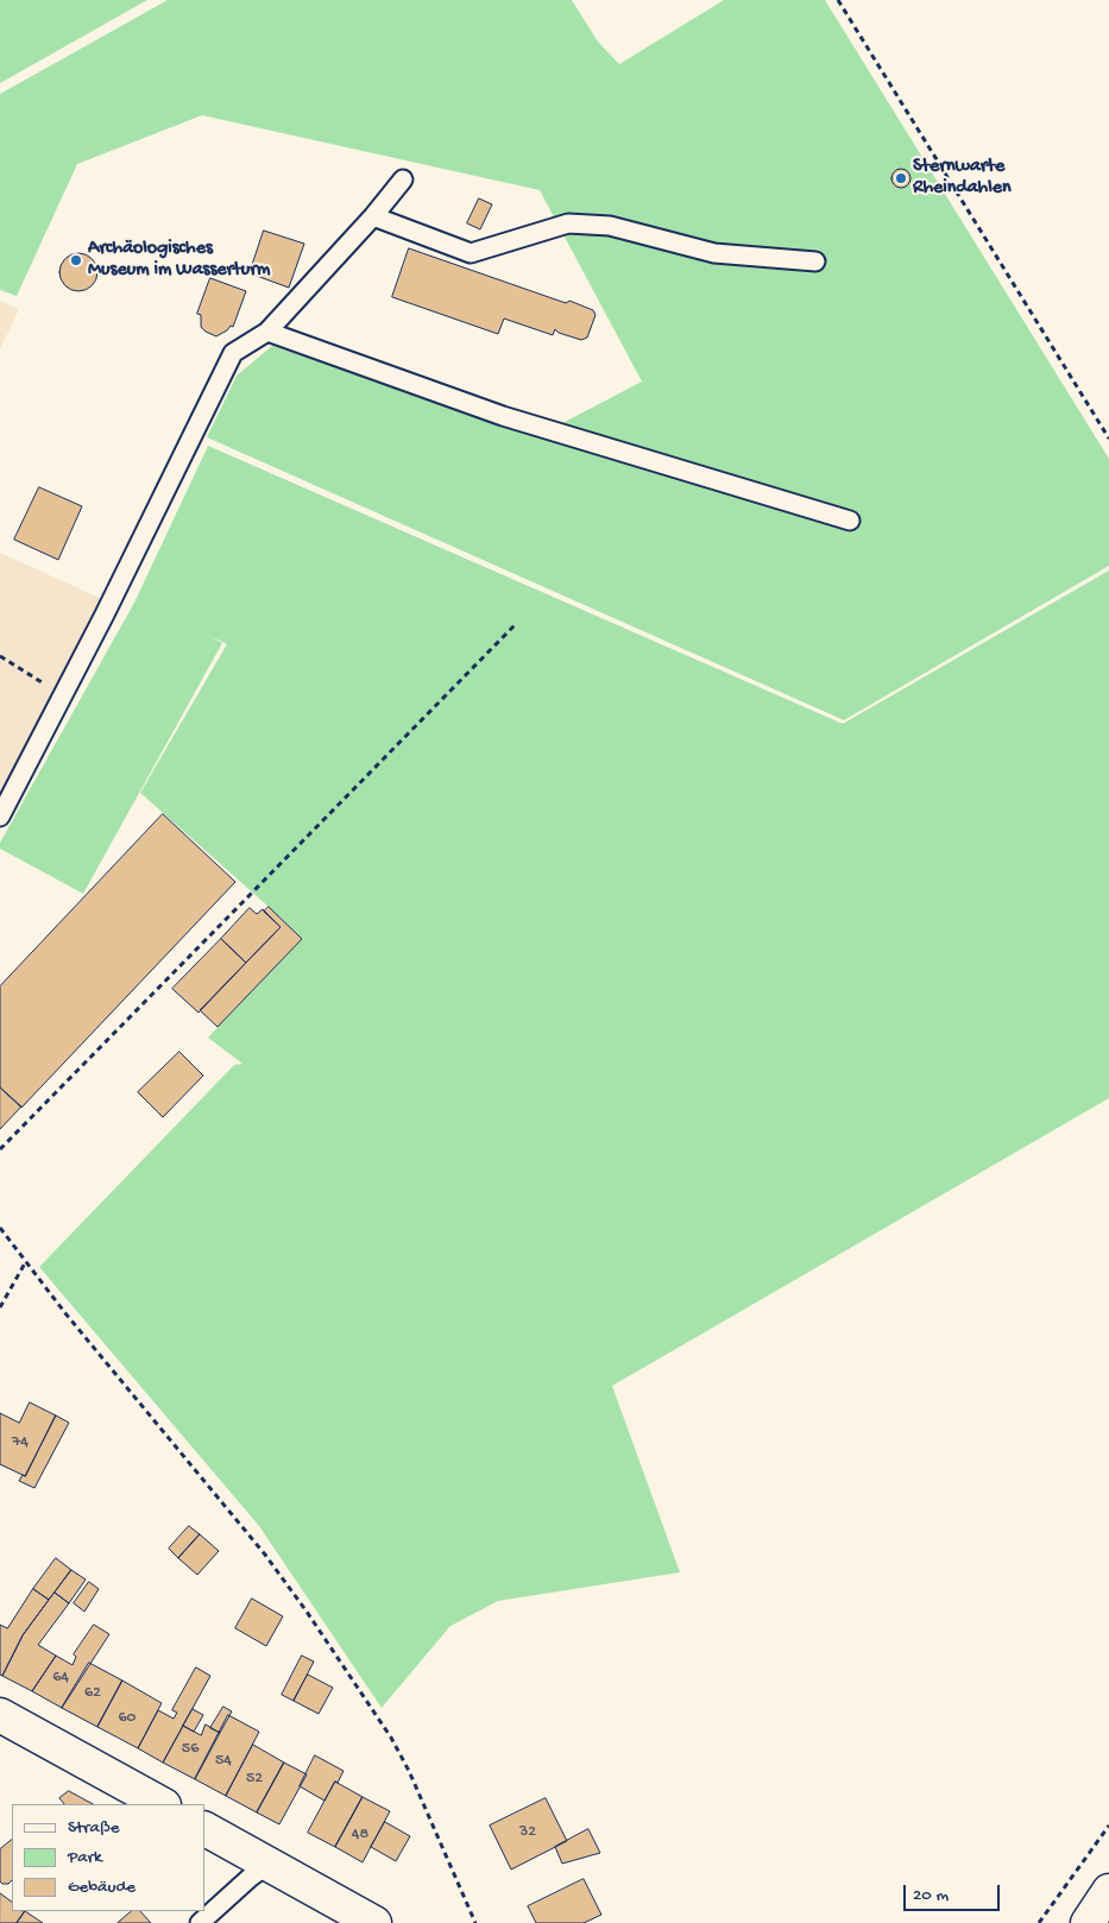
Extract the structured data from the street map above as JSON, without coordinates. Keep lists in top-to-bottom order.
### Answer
{
  "places": ["Sternwarte Rheindahlen", "Archäologisches Museum im Wasserturm"],
  "house_numbers": [
    "74",
    "64",
    "62",
    "60",
    "56",
    "54",
    "52",
    "32",
    "48"
  ],
  "legend": ["Straße", "Park", "Gebäude"],
  "scale_bar": "20 m"
}
